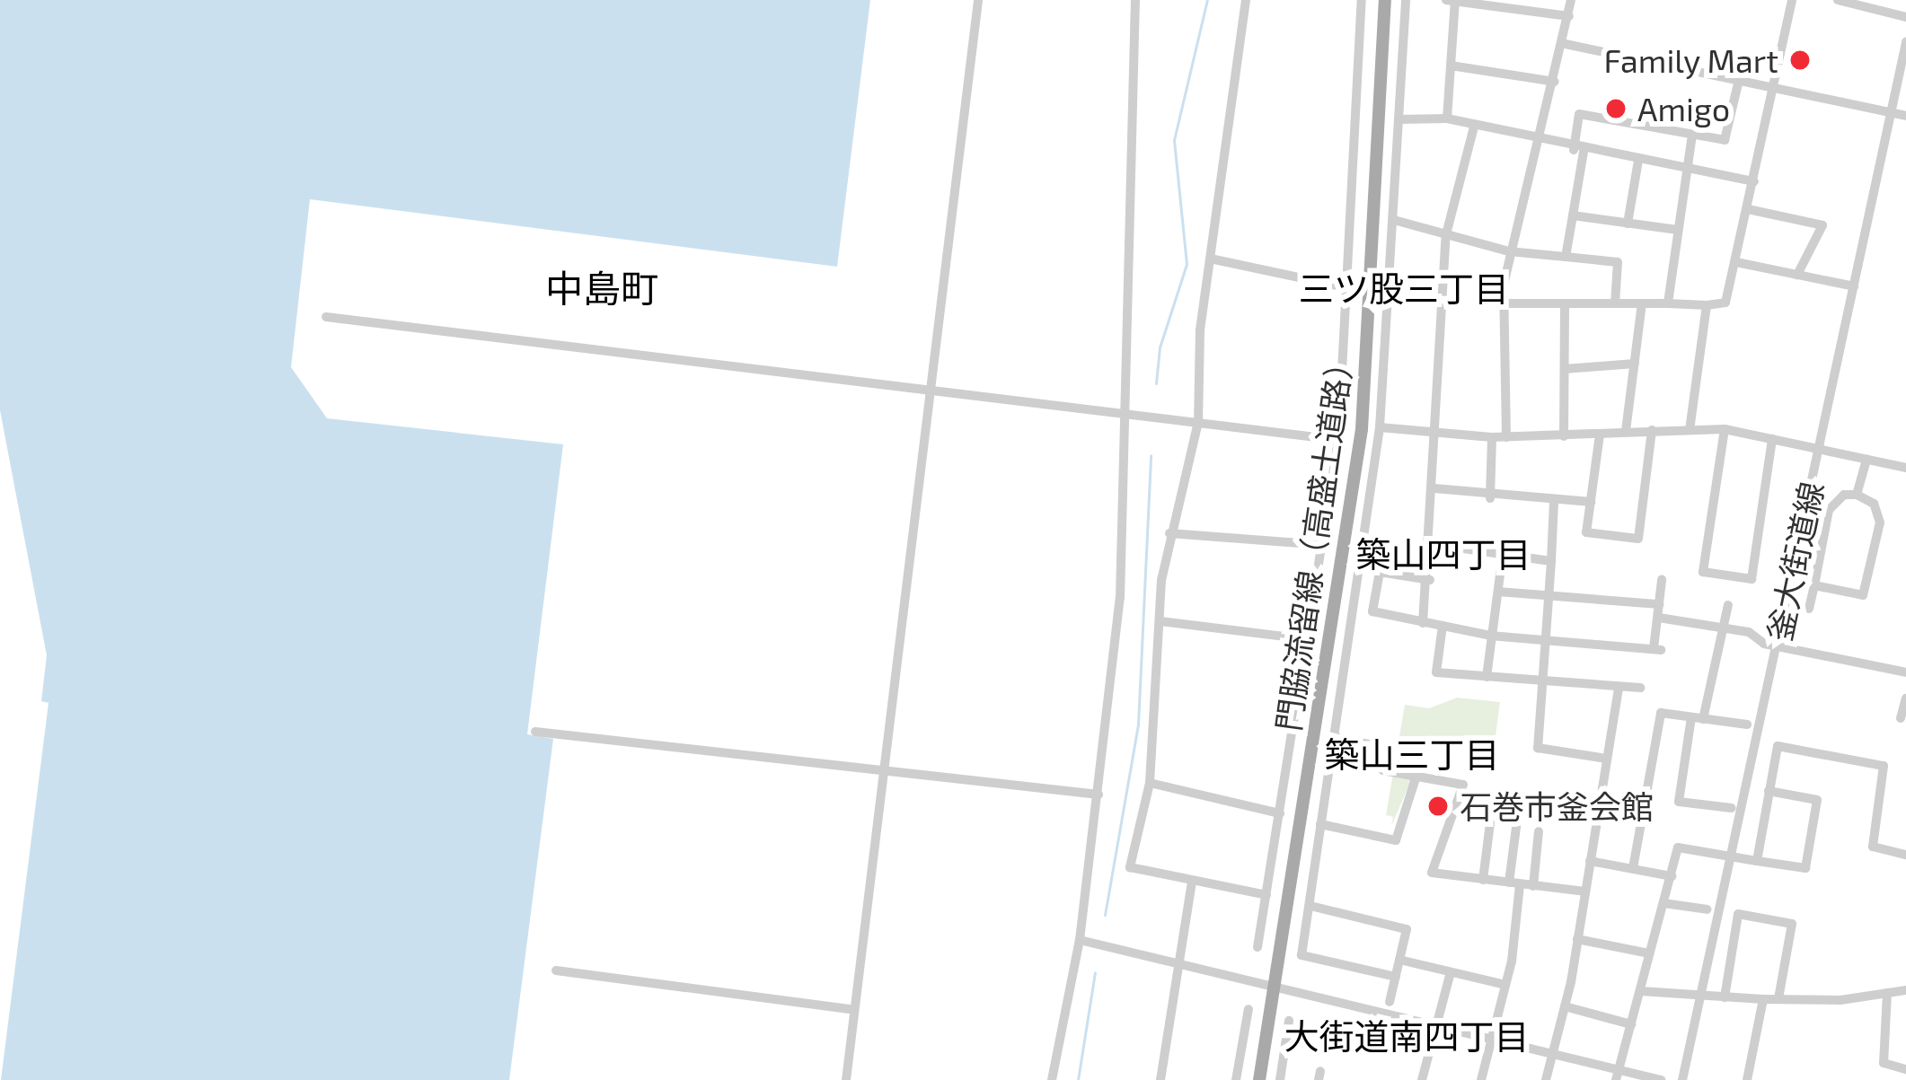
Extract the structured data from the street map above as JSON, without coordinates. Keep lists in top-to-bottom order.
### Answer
{
  "streets": {
    "main road": ["門脇流留線（高盛土道路）"],
    "street": ["釜大街道線"]
  },
  "districts": [
    "中島町",
    "三ツ股三丁目",
    "築山四丁目",
    "築山三丁目",
    "大街道南四丁目"
  ],
  "places": ["Family Mart", "Amigo", "石巻市釜会館"]
}
